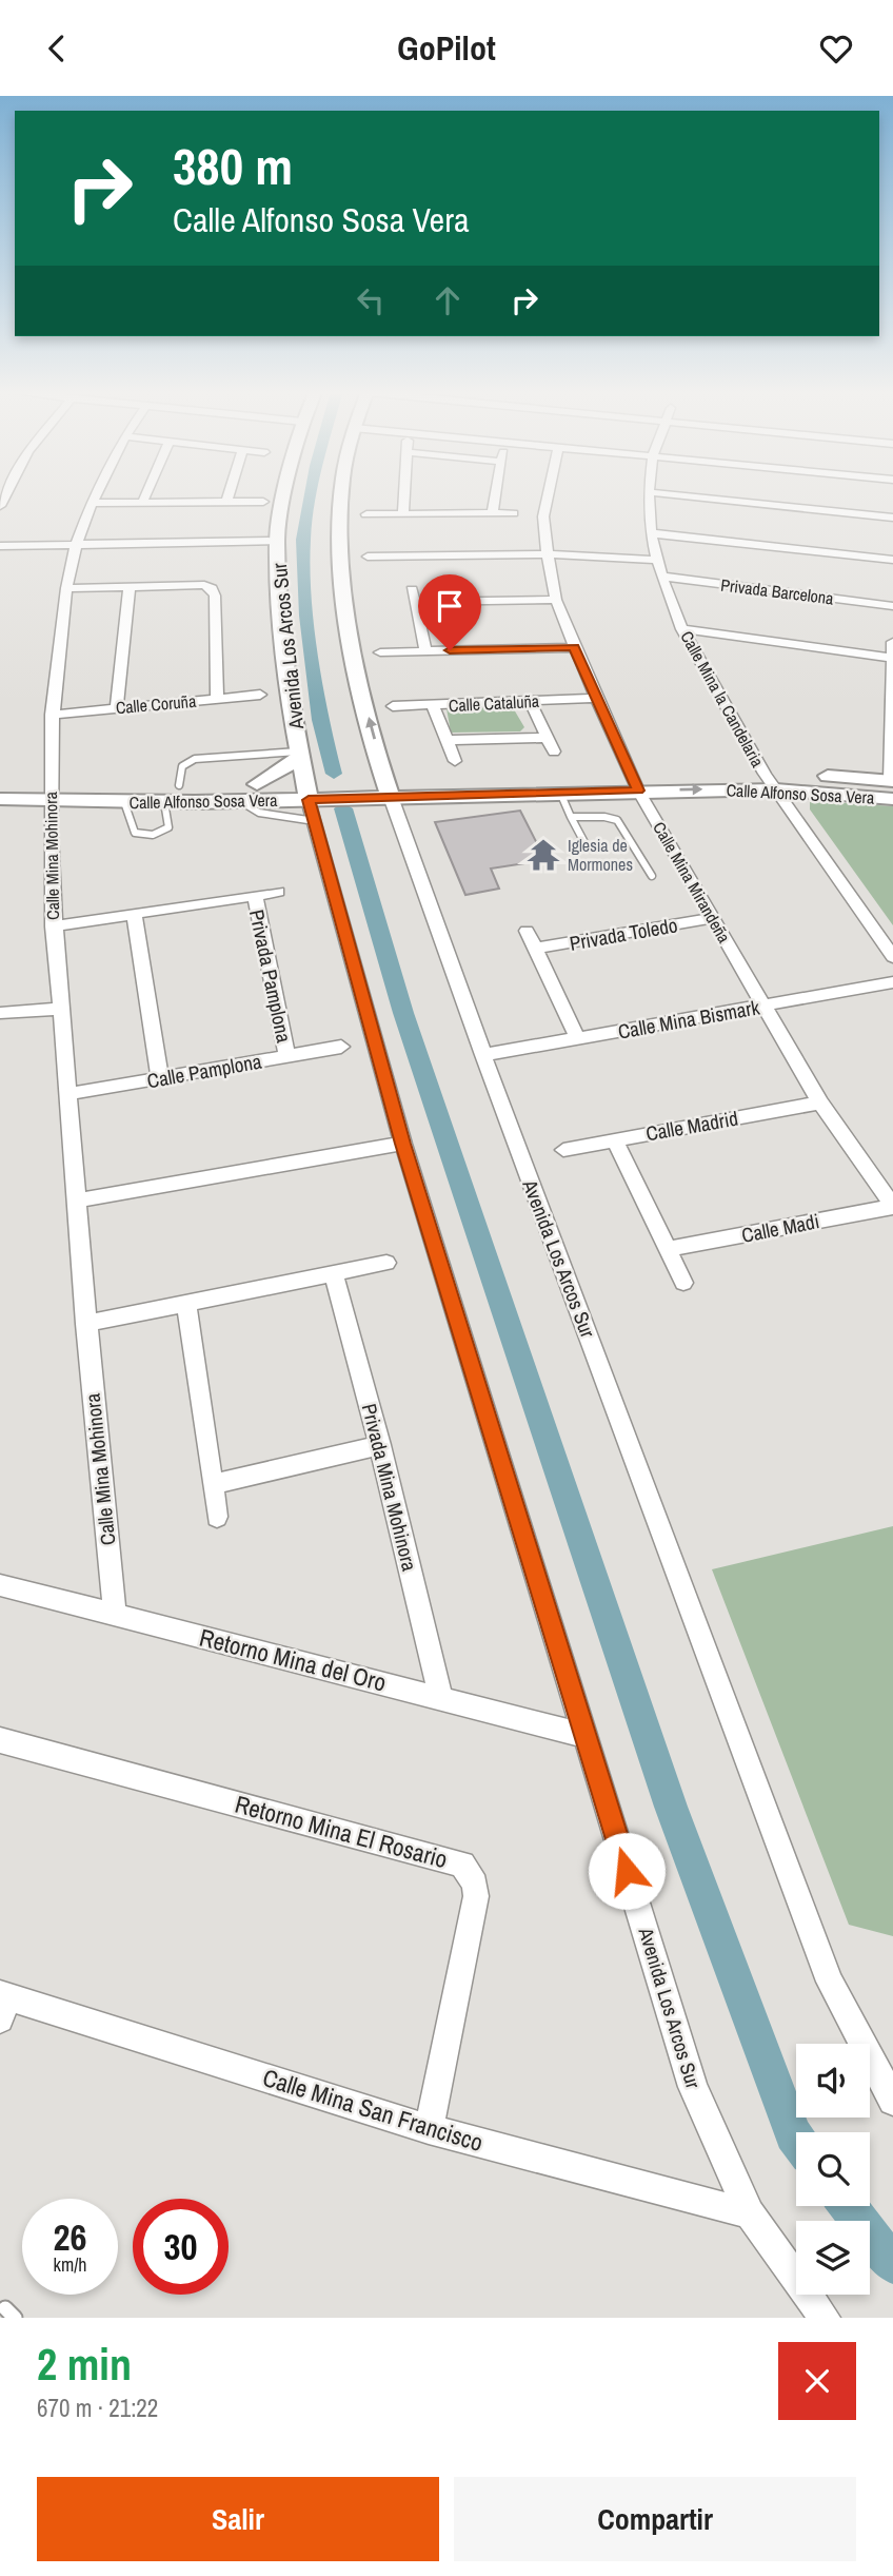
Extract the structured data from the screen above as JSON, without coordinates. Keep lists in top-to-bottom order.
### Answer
{
  "streets": {
    "street": [
      "Privada Barcelona",
      "Avenida Los Arcos Sur",
      "Calle Mina la Candelaria",
      "Calle Cataluña",
      "Calle Coruña",
      "Calle Alfonso Sosa Vera",
      "Calle Mina Mohinora",
      "Calle Mina Mirandeña",
      "Privada Toledo",
      "Privada Pamplona",
      "Calle Mina Bismark",
      "Calle Pamplona",
      "Calle Madrid",
      "Calle Madi",
      "Privada Mina Mohinora",
      "Retorno Mina del Oro",
      "Retorno Mina El Rosario",
      "Calle Mina San Francisco"
    ]
  },
  "crossings": [
    ["Privada Barcelona", "Calle Mina la Candelaria"],
    ["Avenida Los Arcos Sur", "Calle Alfonso Sosa Vera"],
    ["Avenida Los Arcos Sur", "Calle Mina Bismark"],
    ["Avenida Los Arcos Sur", "Retorno Mina del Oro"],
    ["Avenida Los Arcos Sur", "Calle Mina San Francisco"],
    ["Calle Mina la Candelaria", "Calle Alfonso Sosa Vera"],
    ["Calle Cataluña", "Calle Mina Mirandeña"],
    ["Calle Coruña", "Calle Mina Mohinora"],
    ["Calle Alfonso Sosa Vera", "Calle Mina Mohinora"],
    ["Calle Alfonso Sosa Vera", "Calle Mina Mirandeña"],
    ["Calle Mina Mohinora", "Calle Pamplona"],
    ["Calle Mina Mohinora", "Retorno Mina del Oro"],
    ["Calle Mina Mirandeña", "Privada Toledo"],
    ["Calle Mina Mirandeña", "Calle Mina Bismark"],
    ["Calle Mina Mirandeña", "Calle Madrid"],
    ["Calle Mina Mirandeña", "Calle Madi"],
    ["Privada Toledo", "Calle Mina Bismark"],
    ["Privada Pamplona", "Calle Pamplona"],
    ["Privada Mina Mohinora", "Retorno Mina del Oro"],
    ["Retorno Mina El Rosario", "Calle Mina San Francisco"]
  ],
  "places": {
    "temple": ["Iglesia de Mormones"]
  },
  "page": {
    "header": "GoPilot",
    "turn": ["380 m", "Calle Alfonso Sosa Vera"],
    "speed": "26 km/h",
    "limit": "30",
    "heading": ["2 min", "670 m · 21:22"],
    "buttons": ["Salir", "Compartir"]
  }
}
